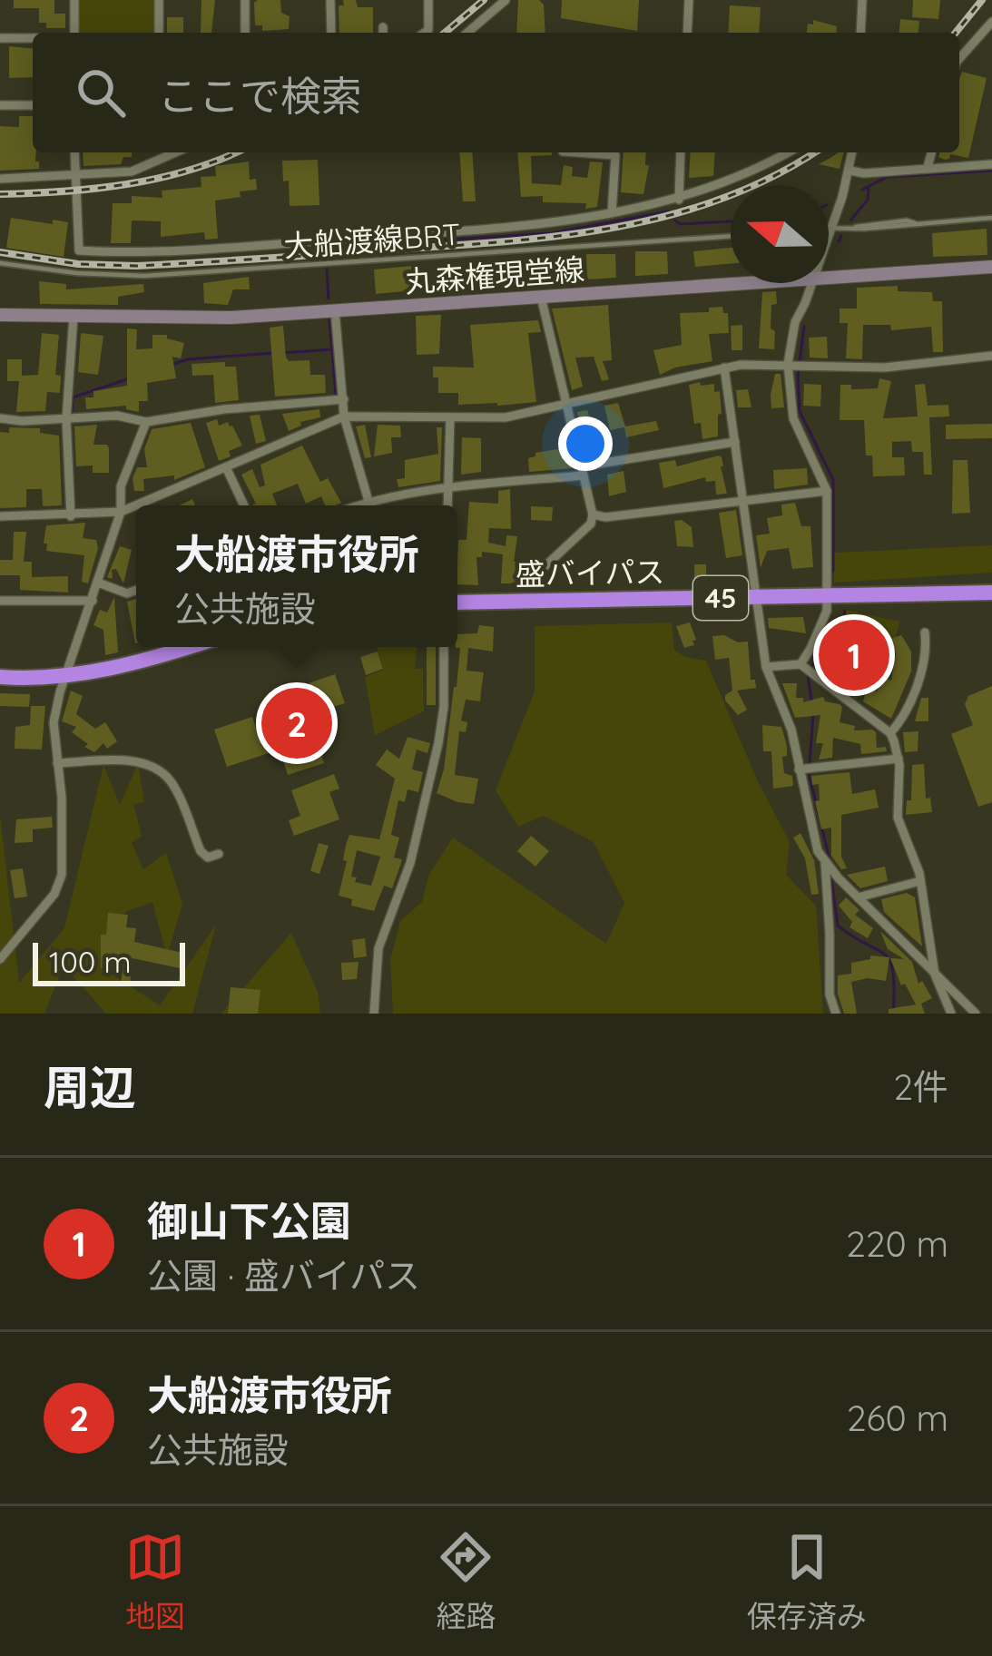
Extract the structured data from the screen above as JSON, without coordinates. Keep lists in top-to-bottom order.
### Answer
{
  "streets": {
    "highway": ["盛バイパス", "45"],
    "main road": ["丸森権現堂線"],
    "lane": ["大船渡線BRT"]
  },
  "scale_bar": "100 m",
  "north": "left",
  "page": {
    "search": "ここで検索",
    "popup": ["大船渡市役所", "公共施設"],
    "pins": ["1", "2"],
    "scale": "100 m",
    "heading": ["周辺", "2件"],
    "list": [
      {
        "mark": "1",
        "name": "御山下公園",
        "note": "公園 · 盛バイパス",
        "value": "220 m"
      },
      {
        "mark": "2",
        "name": "大船渡市役所",
        "note": "公共施設",
        "value": "260 m"
      }
    ],
    "nav": ["地図", "経路", "保存済み"]
  }
}
